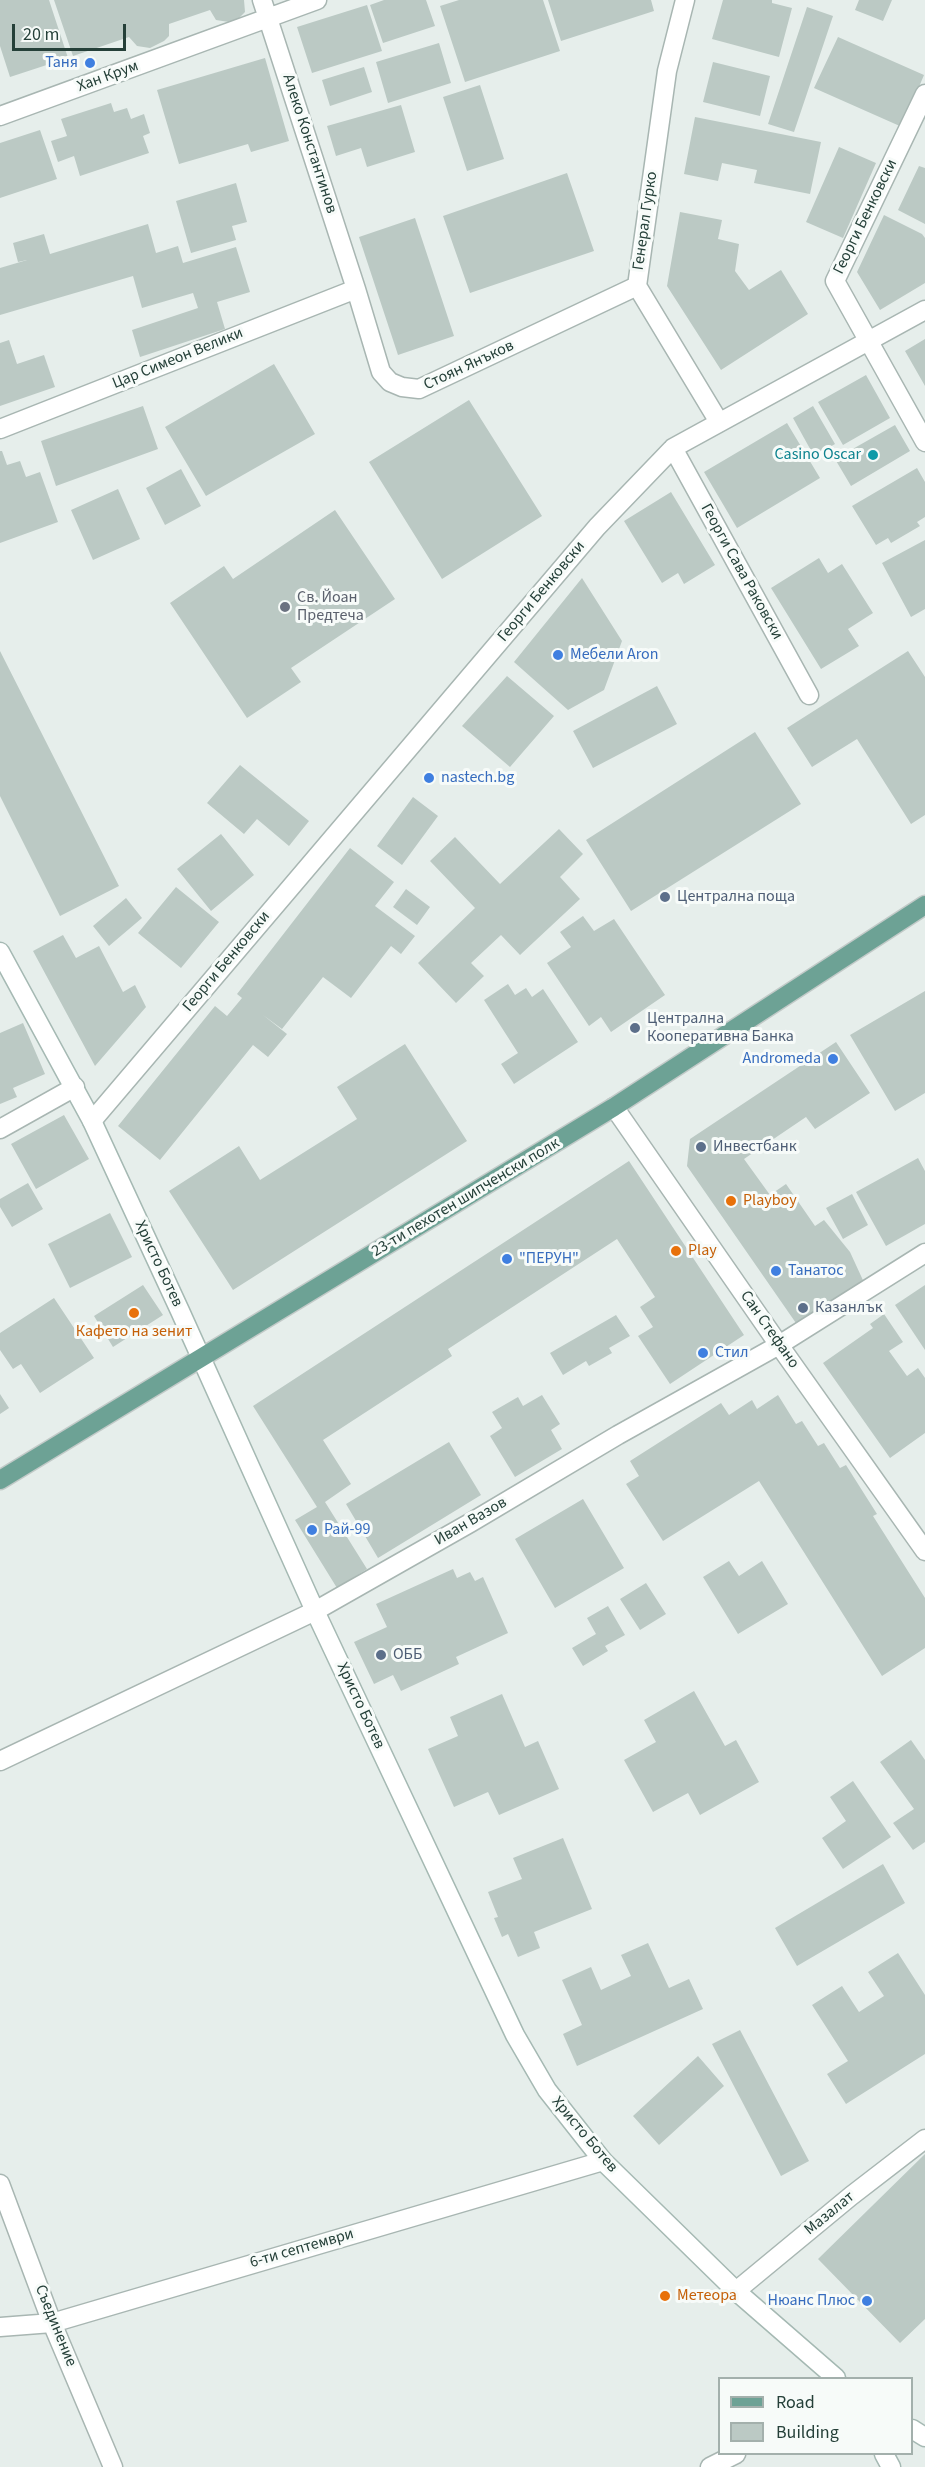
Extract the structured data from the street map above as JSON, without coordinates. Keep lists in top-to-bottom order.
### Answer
{
  "streets": {
    "main road": ["23-ти пехотен шипченски полк"],
    "street": [
      "Хан Крум",
      "Алеко Константинов",
      "Георги Бенковски",
      "Генерал Гурко",
      "Цар Симеон Велики",
      "Стоян Янъков",
      "Георги Сава Раковски",
      "Христо Ботев",
      "Сан Стефано",
      "Иван Вазов",
      "Мазалат",
      "6-ти септември",
      "Съединение"
    ]
  },
  "crossings": [
    ["Хан Крум", "Алеко Константинов"],
    ["Алеко Константинов", "Цар Симеон Велики"],
    ["Алеко Константинов", "Стоян Янъков"],
    ["Георги Бенковски", "Генерал Гурко"],
    ["Георги Бенковски", "Георги Сава Раковски"],
    ["Георги Бенковски", "Христо Ботев"],
    ["Генерал Гурко", "Стоян Янъков"],
    ["Цар Симеон Велики", "Стоян Янъков"],
    ["23-ти пехотен шипченски полк", "Христо Ботев"],
    ["23-ти пехотен шипченски полк", "Сан Стефано"],
    ["Христо Ботев", "Иван Вазов"],
    ["Христо Ботев", "Мазалат"],
    ["Христо Ботев", "6-ти септември"],
    ["Сан Стефано", "Иван Вазов"],
    ["6-ти септември", "Съединение"]
  ],
  "places": [
    "Таня",
    "Casino Oscar",
    "Св. Йоан Предтеча",
    "Мебели Aron",
    "nastech.bg",
    "Централна поща",
    "Централна Кооперативна Банка",
    "Andromeda",
    "Инвестбанк",
    "Playboy",
    "Play",
    "\"ПЕРУН\"",
    "Танатос",
    "Казанлък",
    "Кафето на зенит",
    "Стил",
    "Рай-99",
    "ОББ",
    "Метеора",
    "Нюанс Плюс"
  ],
  "legend": ["Road", "Building"],
  "scale_bar": "20 m"
}
